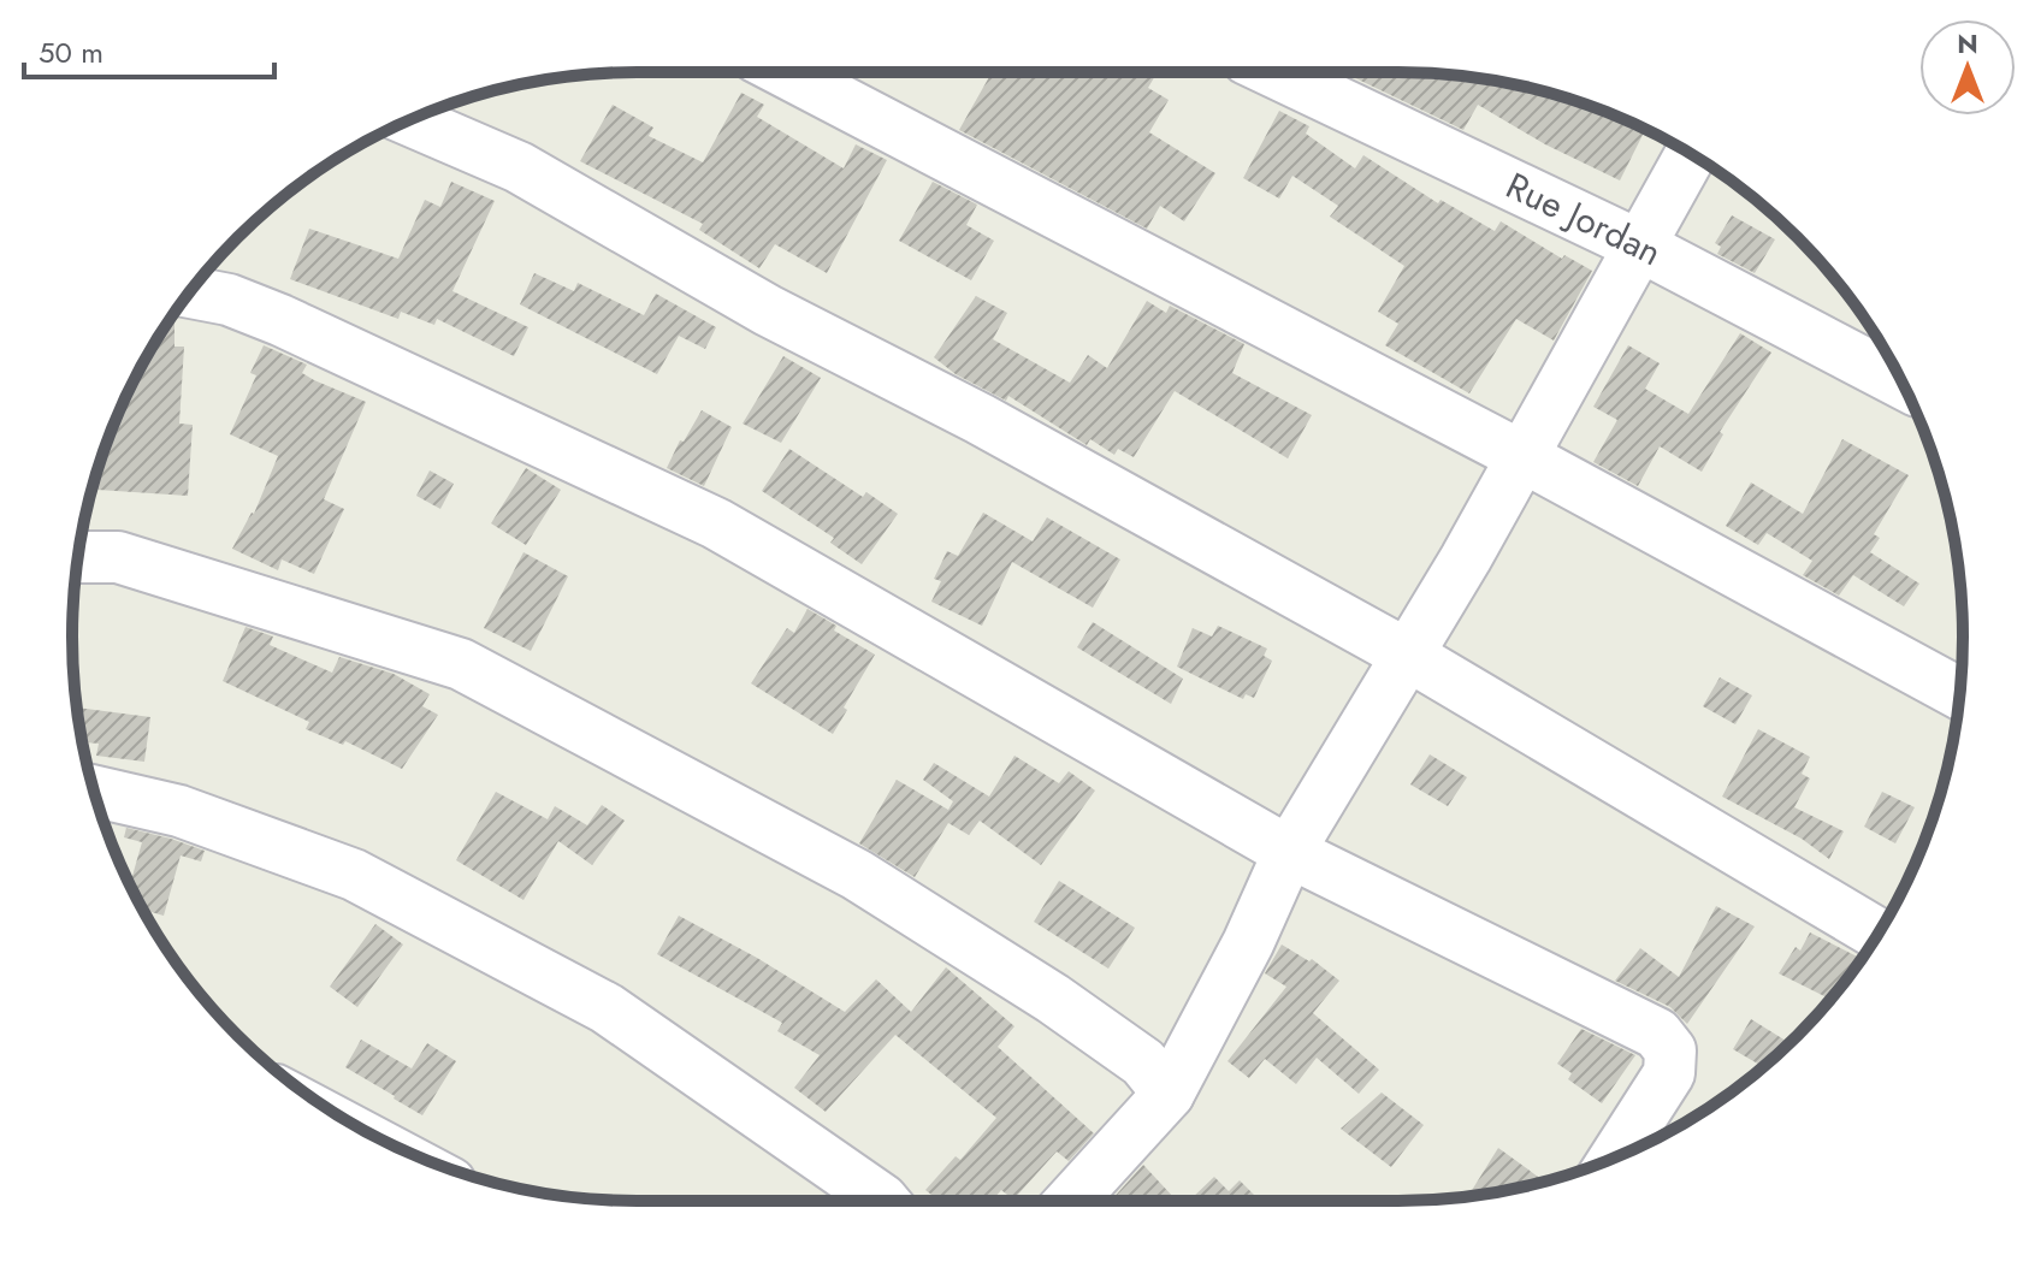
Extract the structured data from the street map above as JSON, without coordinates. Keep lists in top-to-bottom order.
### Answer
{
  "streets": {
    "street": ["Rue Jordan"]
  },
  "scale_bar": "50 m",
  "north": "top"
}
